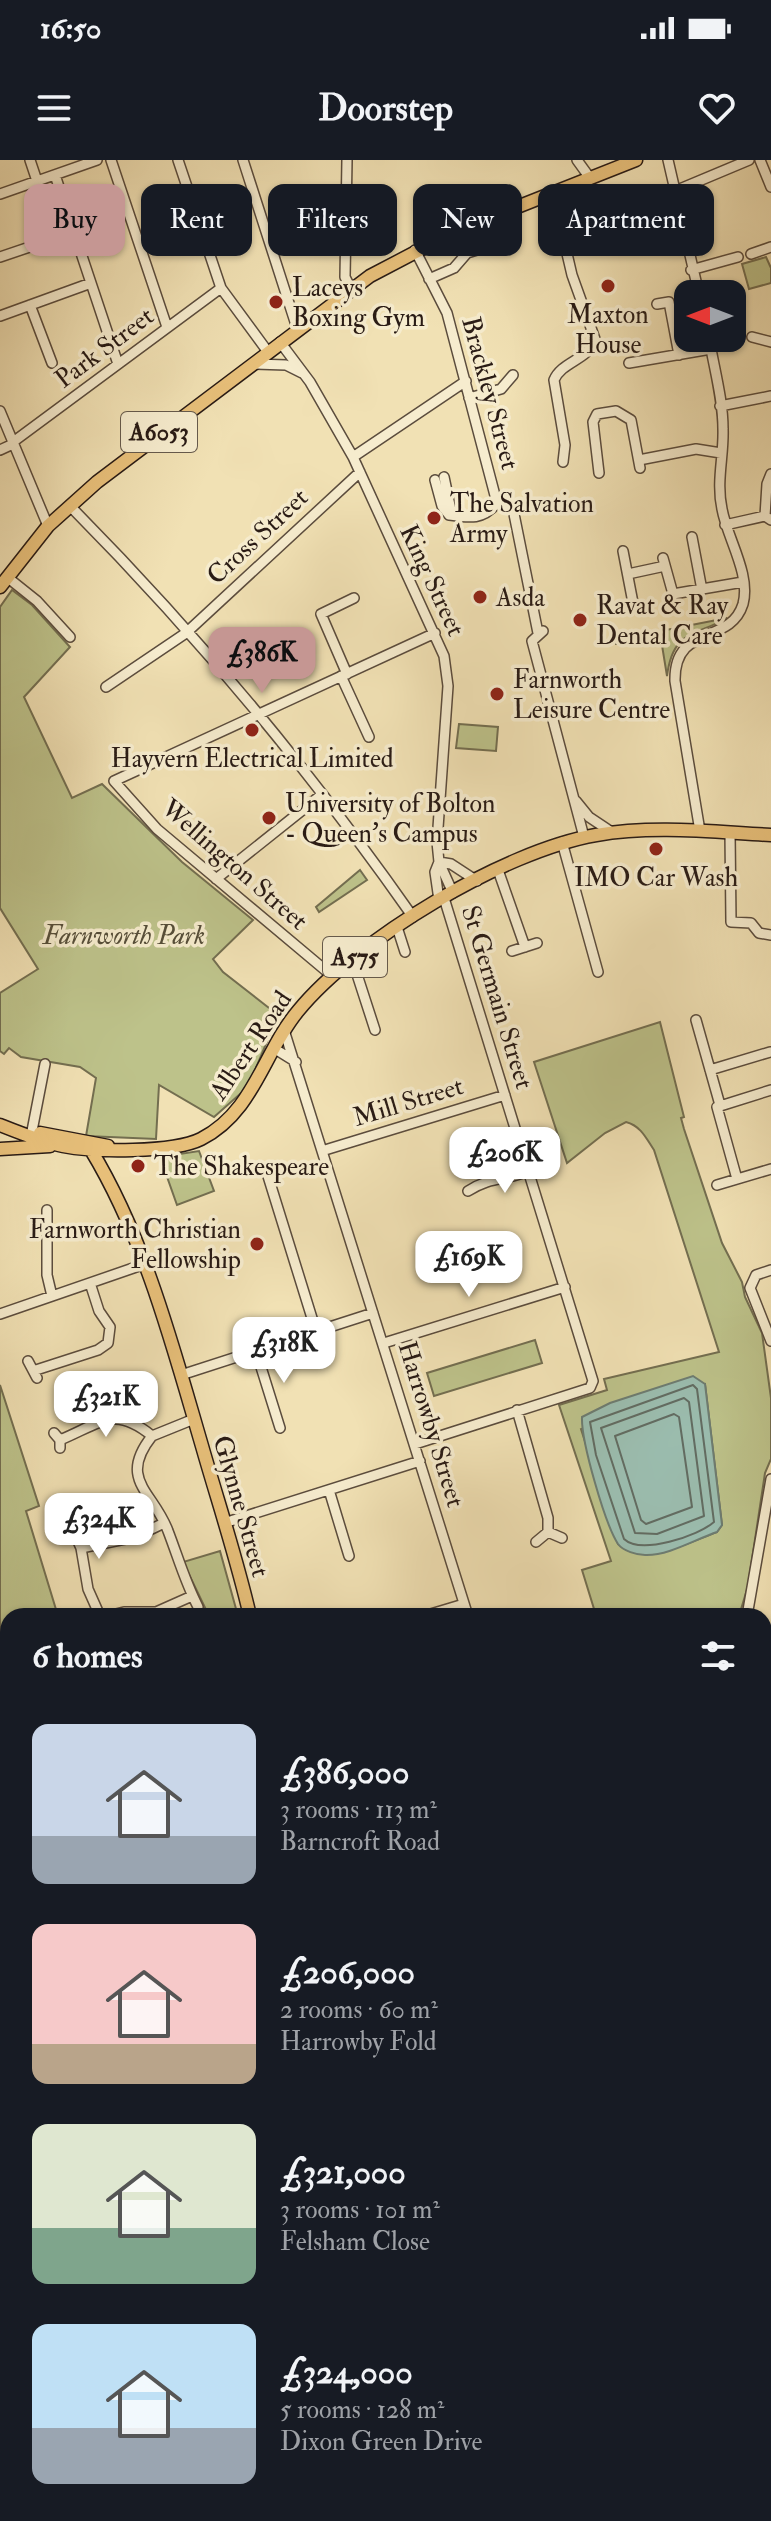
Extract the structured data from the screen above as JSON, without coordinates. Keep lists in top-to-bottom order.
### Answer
{
  "streets": {
    "main road": [
      "A6053",
      "A575",
      "Albert Road",
      "Glynne Street"
    ],
    "street": [
      "Park Street",
      "Brackley Street",
      "Cross Street",
      "King Street",
      "Wellington Street",
      "St Germain Street",
      "Mill Street",
      "Harrowby Street"
    ]
  },
  "crossings": [
    ["Brackley Street", "Albert Road"],
    ["A6053", "King Street"],
    ["Cross Street", "King Street"],
    ["King Street", "St Germain Street"],
    ["King Street", "Albert Road"],
    ["Wellington Street", "Albert Road"],
    ["A575", "Albert Road"],
    ["A575", "Glynne Street"],
    ["St Germain Street", "Albert Road"],
    ["St Germain Street", "Mill Street"],
    ["Albert Road", "Harrowby Street"],
    ["Albert Road", "Glynne Street"],
    ["Mill Street", "Harrowby Street"]
  ],
  "parks": ["Farnworth Park"],
  "places": [
    "Maxton House",
    "Laceys Boxing Gym",
    "The Salvation Army",
    "Asda",
    "Ravat & Ray Dental Care",
    "Farnworth Leisure Centre",
    "Hayvern Electrical Limited",
    "University of Bolton - Queen's Campus",
    "IMO Car Wash",
    "The Shakespeare",
    "Farnworth Christian Fellowship"
  ],
  "north": "left",
  "page": {
    "status": "16:50",
    "header": "Doorstep",
    "chip": [
      "Buy",
      "Rent",
      "Filters",
      "New",
      "Apartment"
    ],
    "price": [
      "£386K",
      "£206K",
      "£169K",
      "£318K",
      "£321K",
      "£324K"
    ],
    "heading": "6 homes",
    "list": [
      {
        "name": "£386,000",
        "note": "3 rooms · 113 m² · Barncroft Road"
      },
      {
        "name": "£206,000",
        "note": "2 rooms · 60 m² · Harrowby Fold"
      },
      {
        "name": "£321,000",
        "note": "3 rooms · 101 m² · Felsham Close"
      },
      {
        "name": "£324,000",
        "note": "5 rooms · 128 m² · Dixon Green Drive"
      }
    ]
  }
}
